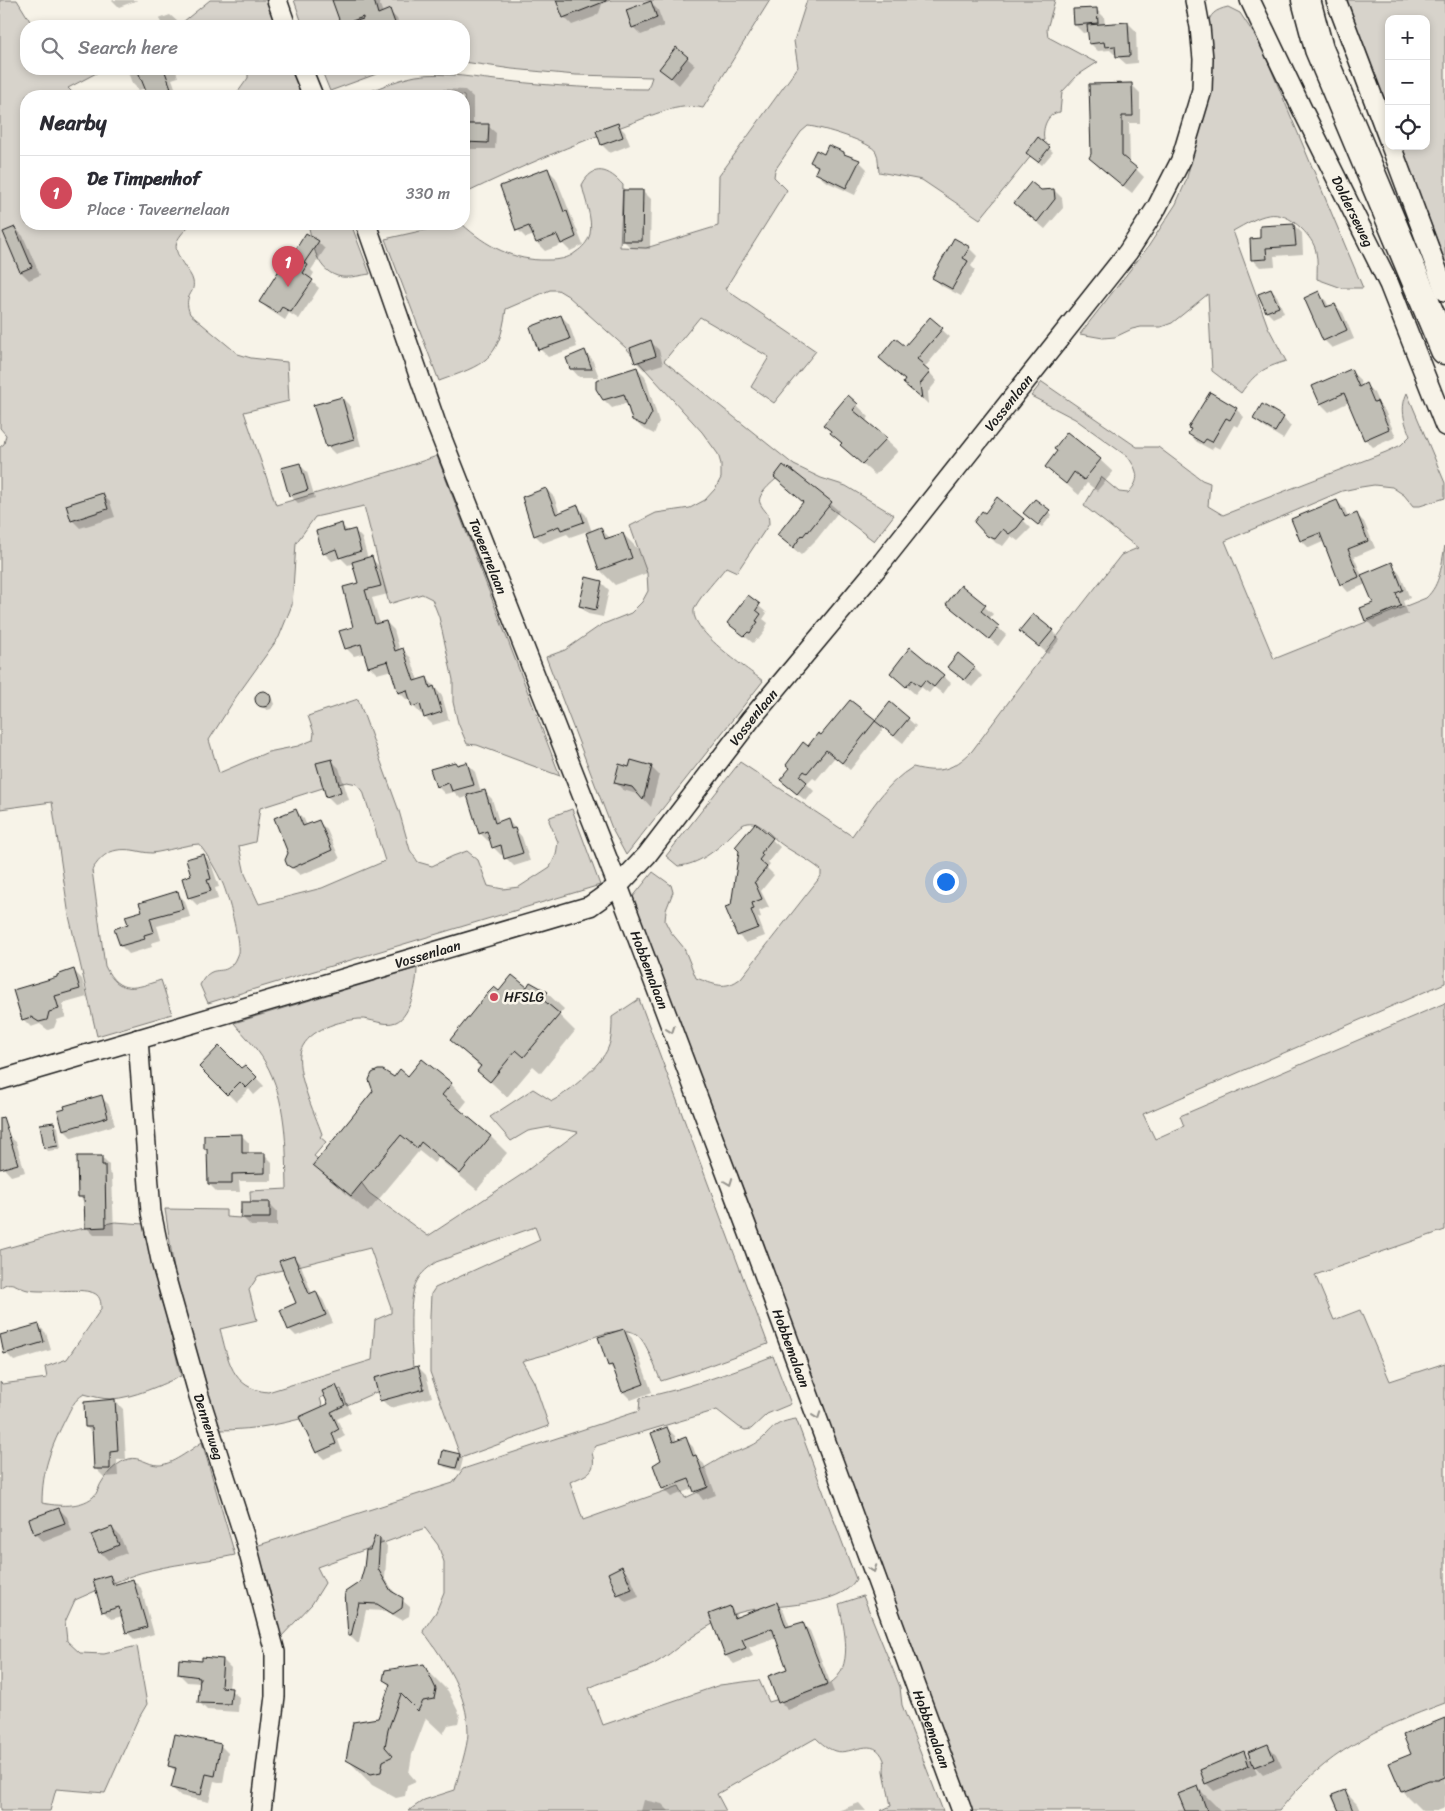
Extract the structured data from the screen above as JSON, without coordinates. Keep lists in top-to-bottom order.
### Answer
{
  "streets": {
    "main road": ["Dolderseweg"],
    "street": [
      "Vossenlaan",
      "Taveernelaan",
      "Hobbemalaan",
      "Dennenweg"
    ]
  },
  "crossings": [
    ["Vossenlaan", "Taveernelaan"],
    ["Vossenlaan", "Hobbemalaan"],
    ["Vossenlaan", "Dennenweg"],
    ["Taveernelaan", "Hobbemalaan"]
  ],
  "one_way": ["Hobbemalaan"],
  "places": ["HFSLG"],
  "page": {
    "map_buttons": ["+", "−"],
    "search": "Search here",
    "heading": "Nearby",
    "list": [
      {
        "mark": "1",
        "name": "De Timpenhof",
        "note": "Place · Taveernelaan",
        "value": "330 m"
      }
    ],
    "pins": "1"
  }
}
